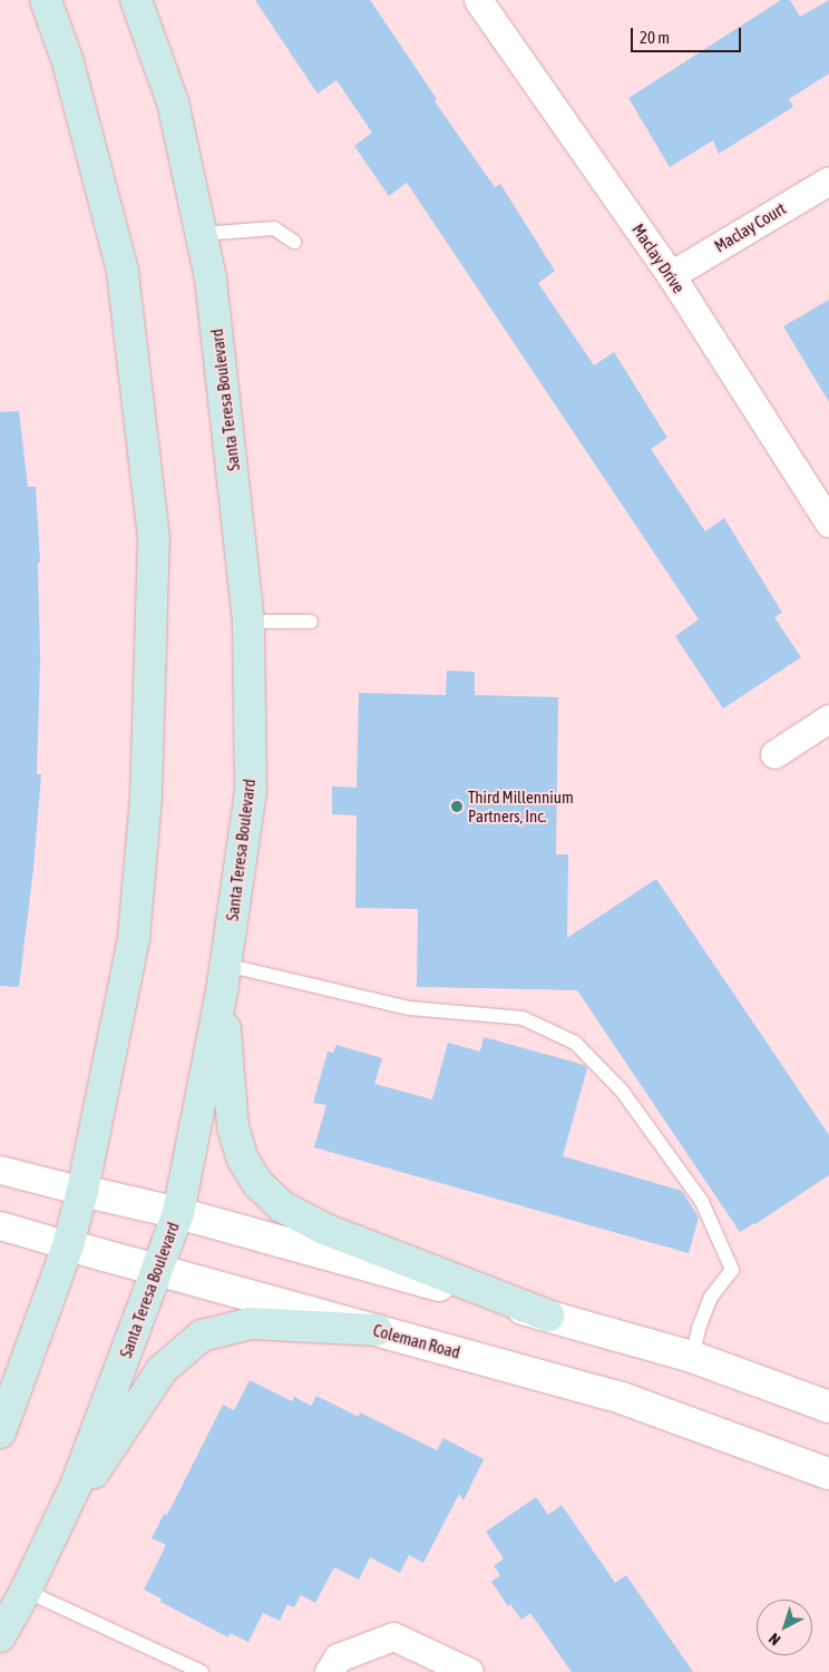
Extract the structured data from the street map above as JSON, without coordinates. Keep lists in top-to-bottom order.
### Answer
{
  "streets": {
    "main road": ["Santa Teresa Boulevard"],
    "street": ["Maclay Court", "Maclay Drive", "Coleman Road"]
  },
  "crossings": [
    ["Maclay Court", "Maclay Drive"],
    ["Santa Teresa Boulevard", "Coleman Road"]
  ],
  "places": ["Third Millennium Partners, Inc."],
  "scale_bar": "20 m",
  "north": "bottom left"
}
